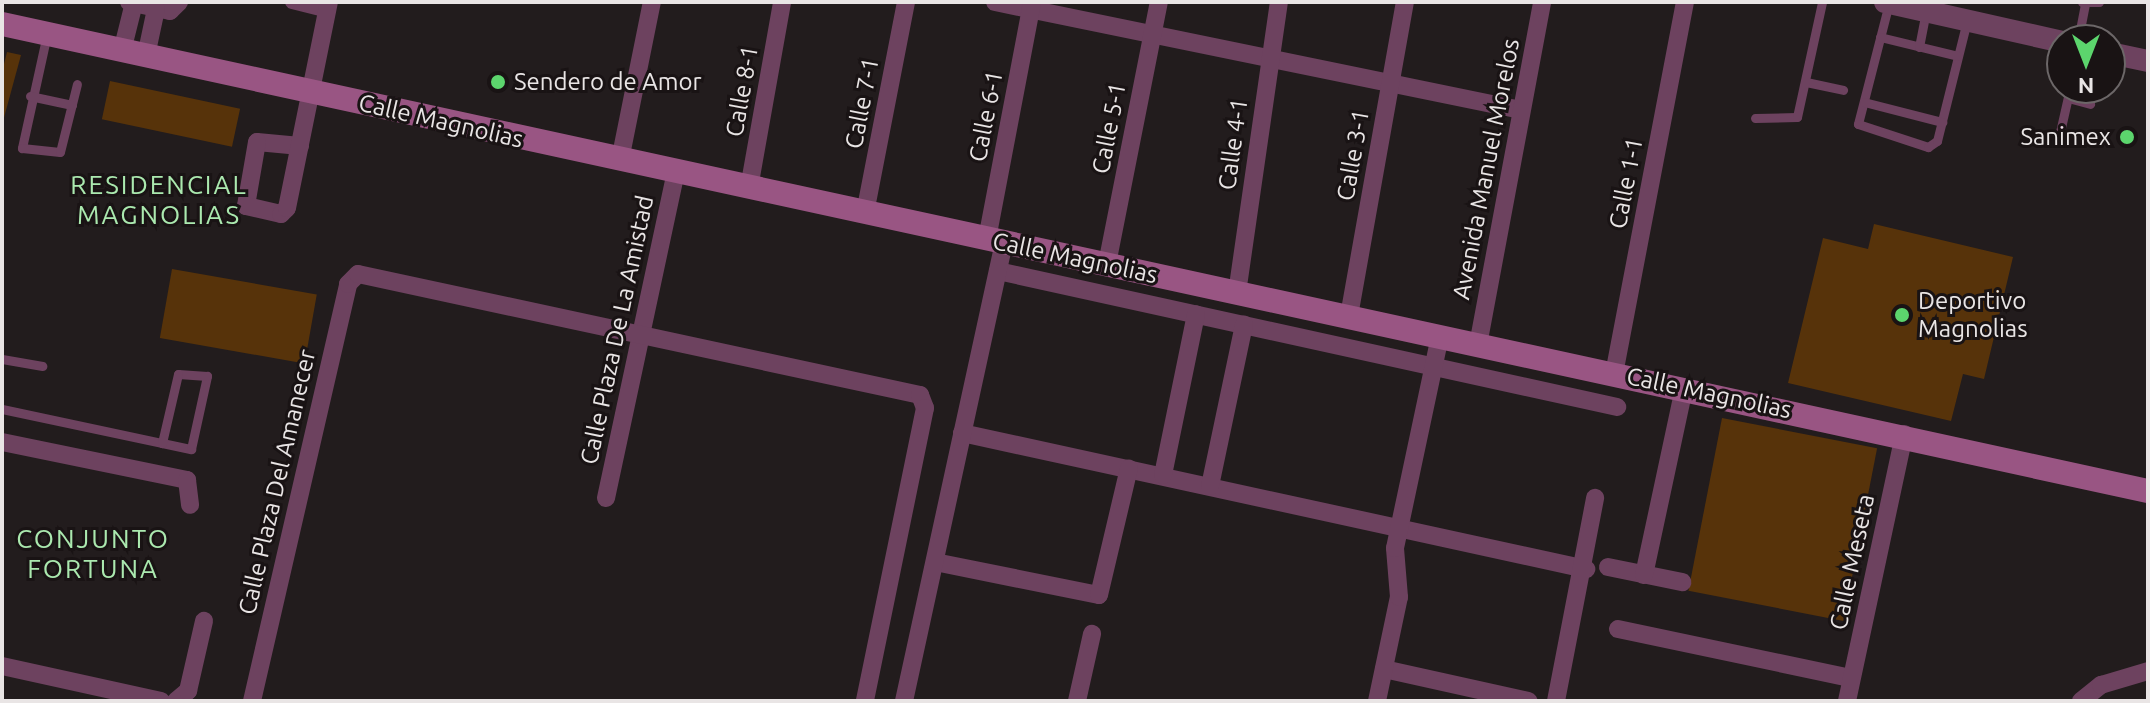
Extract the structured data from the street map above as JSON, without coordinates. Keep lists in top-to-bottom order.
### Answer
{
  "streets": {
    "main road": ["Calle Magnolias"],
    "street": [
      "Calle 8-1",
      "Calle 7-1",
      "Calle 6-1",
      "Calle 5-1",
      "Calle 4-1",
      "Calle 3-1",
      "Avenida Manuel Morelos",
      "Calle 1-1",
      "Calle Plaza De La Amistad",
      "Calle Plaza Del Amanecer",
      "Calle Meseta"
    ]
  },
  "crossings": [
    ["Calle 8-1", "Calle Magnolias"],
    ["Calle 7-1", "Calle Magnolias"],
    ["Calle 6-1", "Calle Magnolias"],
    ["Calle Magnolias", "Calle 5-1"],
    ["Calle Magnolias", "Calle 4-1"],
    ["Calle Magnolias", "Calle 3-1"],
    ["Calle Magnolias", "Avenida Manuel Morelos"],
    ["Calle Magnolias", "Calle 1-1"],
    ["Calle Magnolias", "Calle Plaza De La Amistad"],
    ["Calle Magnolias", "Calle Meseta"],
    ["Calle Plaza De La Amistad", "Calle Plaza Del Amanecer"]
  ],
  "districts": ["RESIDENCIAL MAGNOLIAS", "CONJUNTO FORTUNA"],
  "places": ["Sendero de Amor", "Sanimex", "Deportivo Magnolias"],
  "north": "bottom"
}
